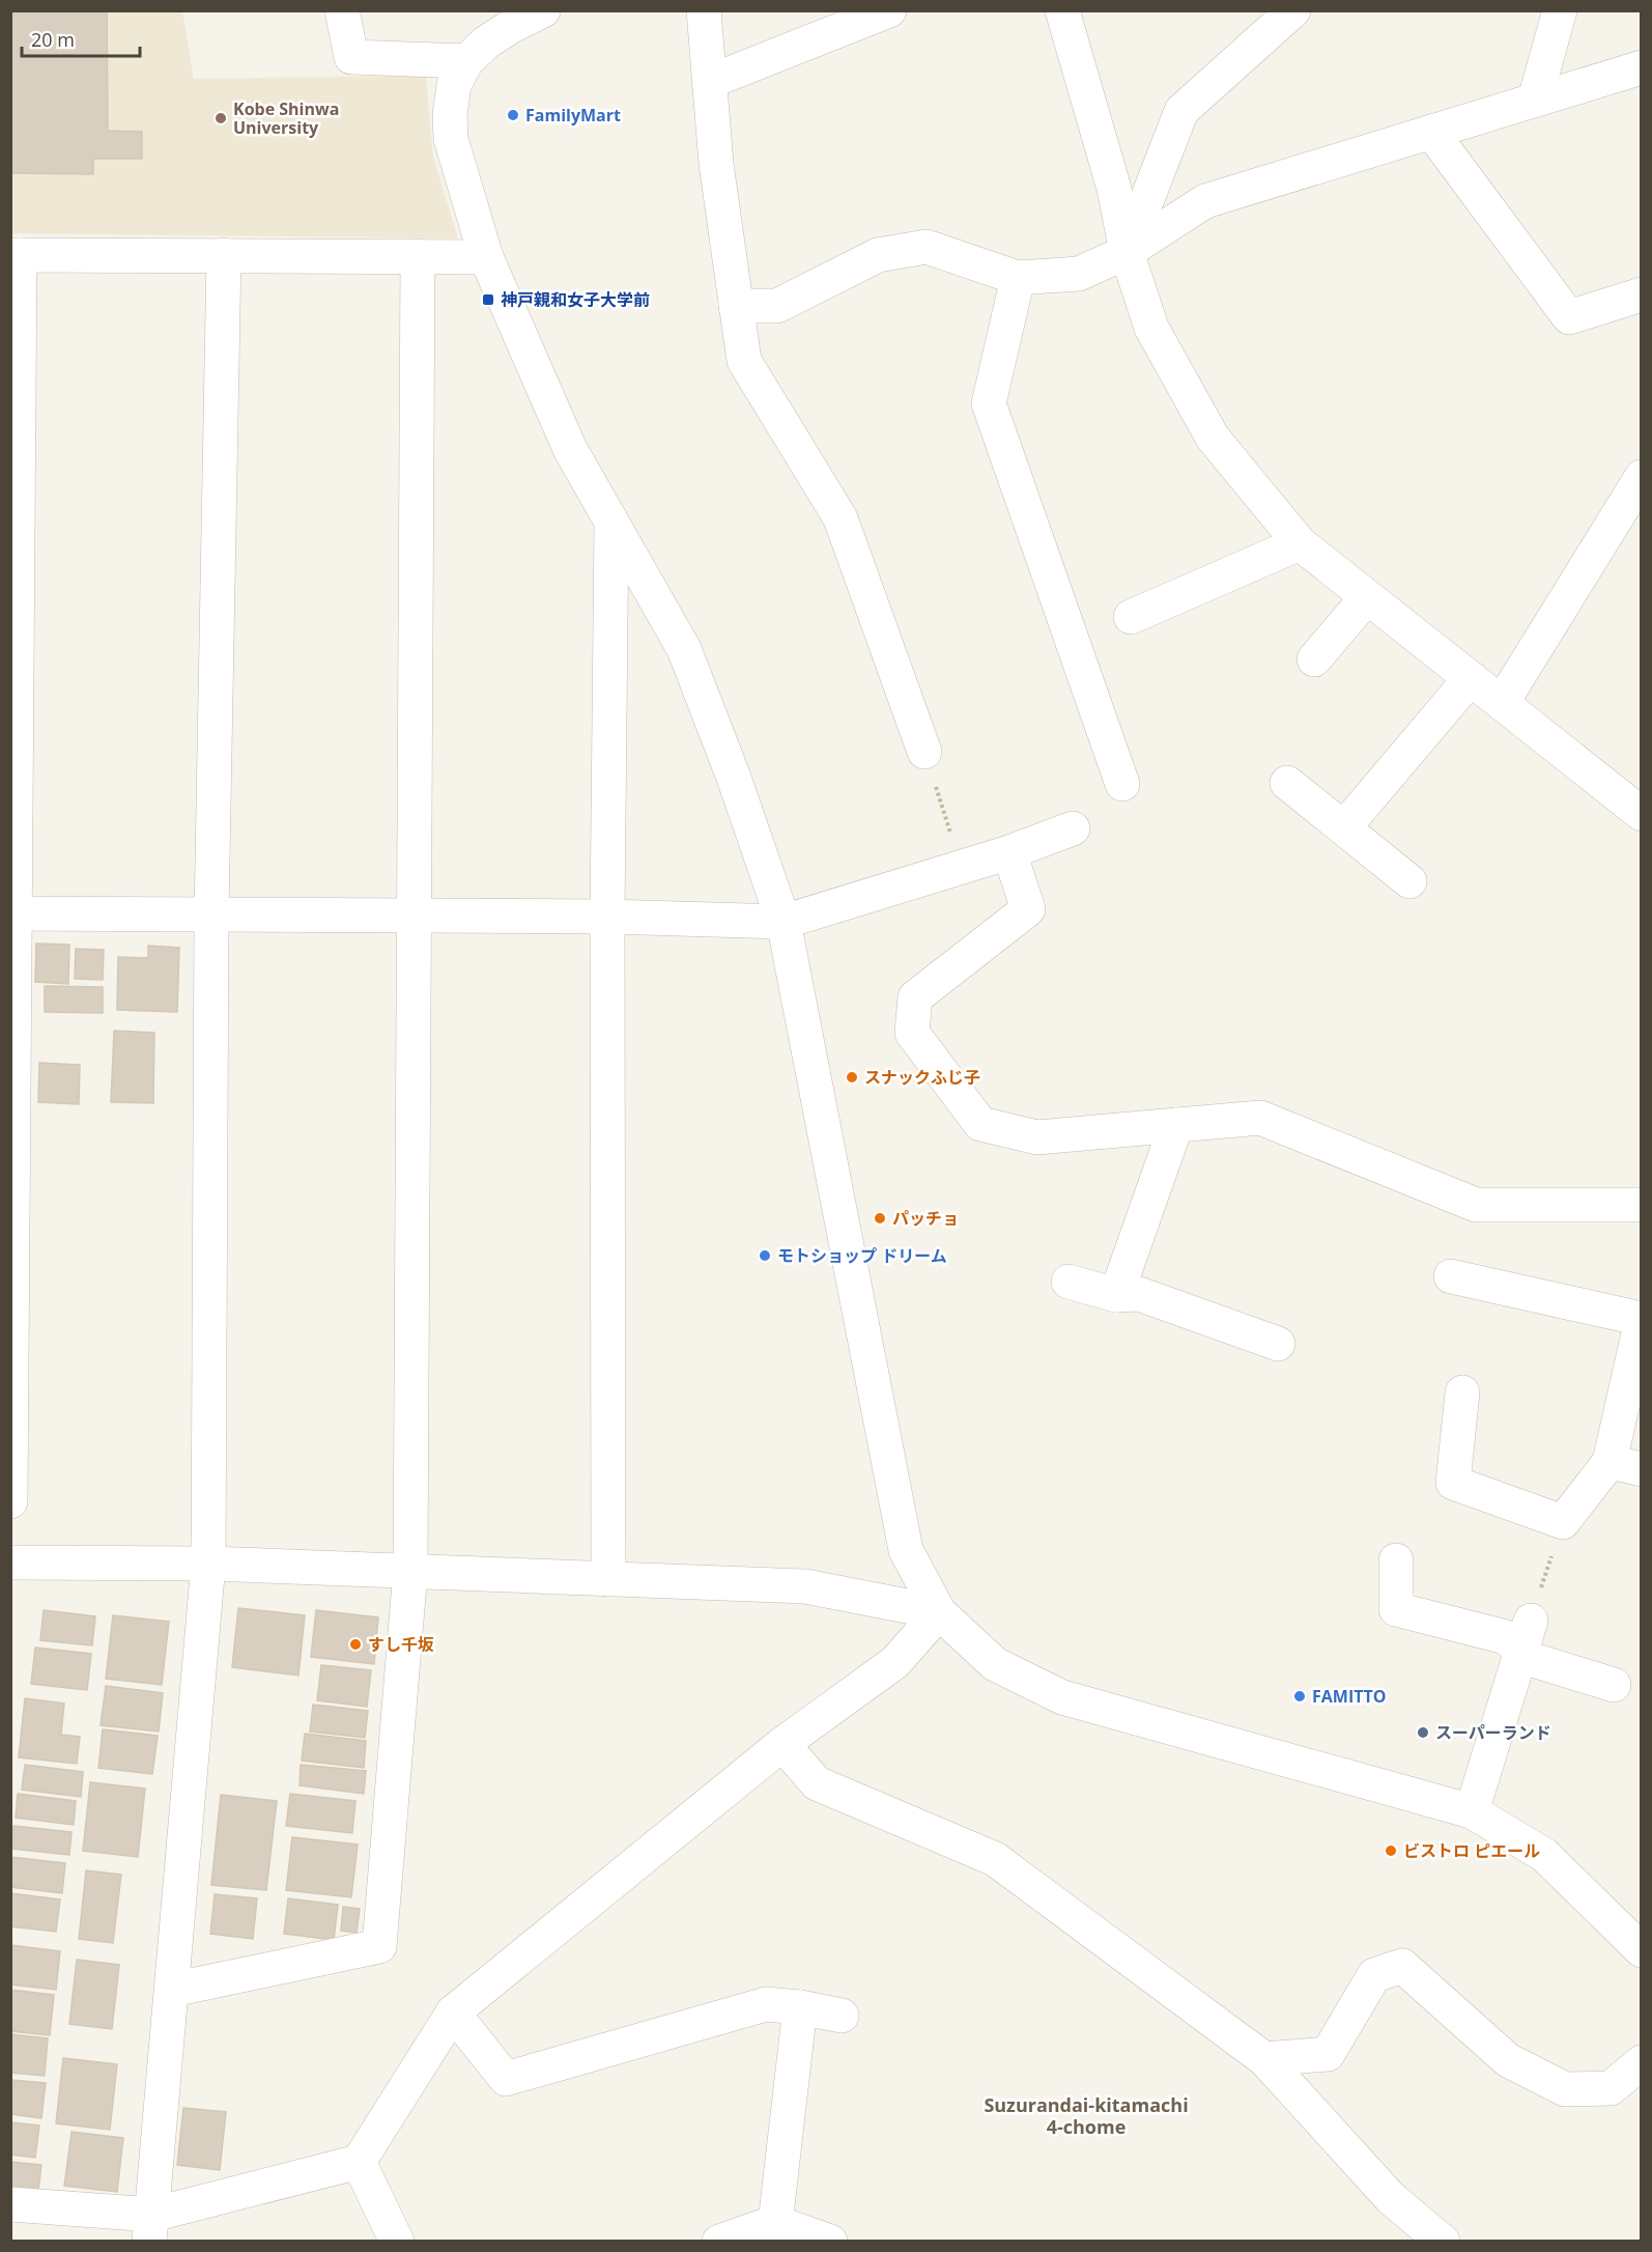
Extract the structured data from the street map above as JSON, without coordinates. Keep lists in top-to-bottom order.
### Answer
{
  "districts": ["Suzurandai-kitamachi 4-chome"],
  "places": {
    "other": [
      "FamilyMart",
      "Kobe Shinwa University",
      "スナックふじ子",
      "パッチョ",
      "モトショップ ドリーム",
      "すし千坂",
      "FAMITTO",
      "スーパーランド",
      "ビストロ ピエール"
    ],
    "transit": ["神戸親和女子大学前"]
  },
  "scale_bar": "20 m"
}
